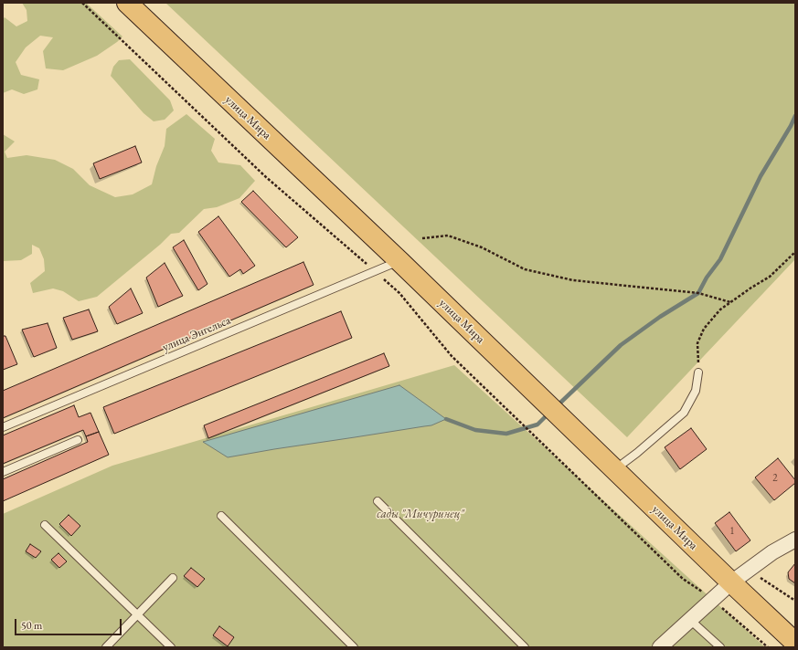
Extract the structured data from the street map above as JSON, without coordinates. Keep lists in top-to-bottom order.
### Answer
{
  "streets": {
    "main road": ["улица Мира"],
    "lane": ["улица Энгельса"]
  },
  "crossings": [
    ["улица Мира", "улица Энгельса"]
  ],
  "parks": ["сады \"Мичуринец\""],
  "house_numbers": ["2", "1"],
  "scale_bar": "50 m"
}
